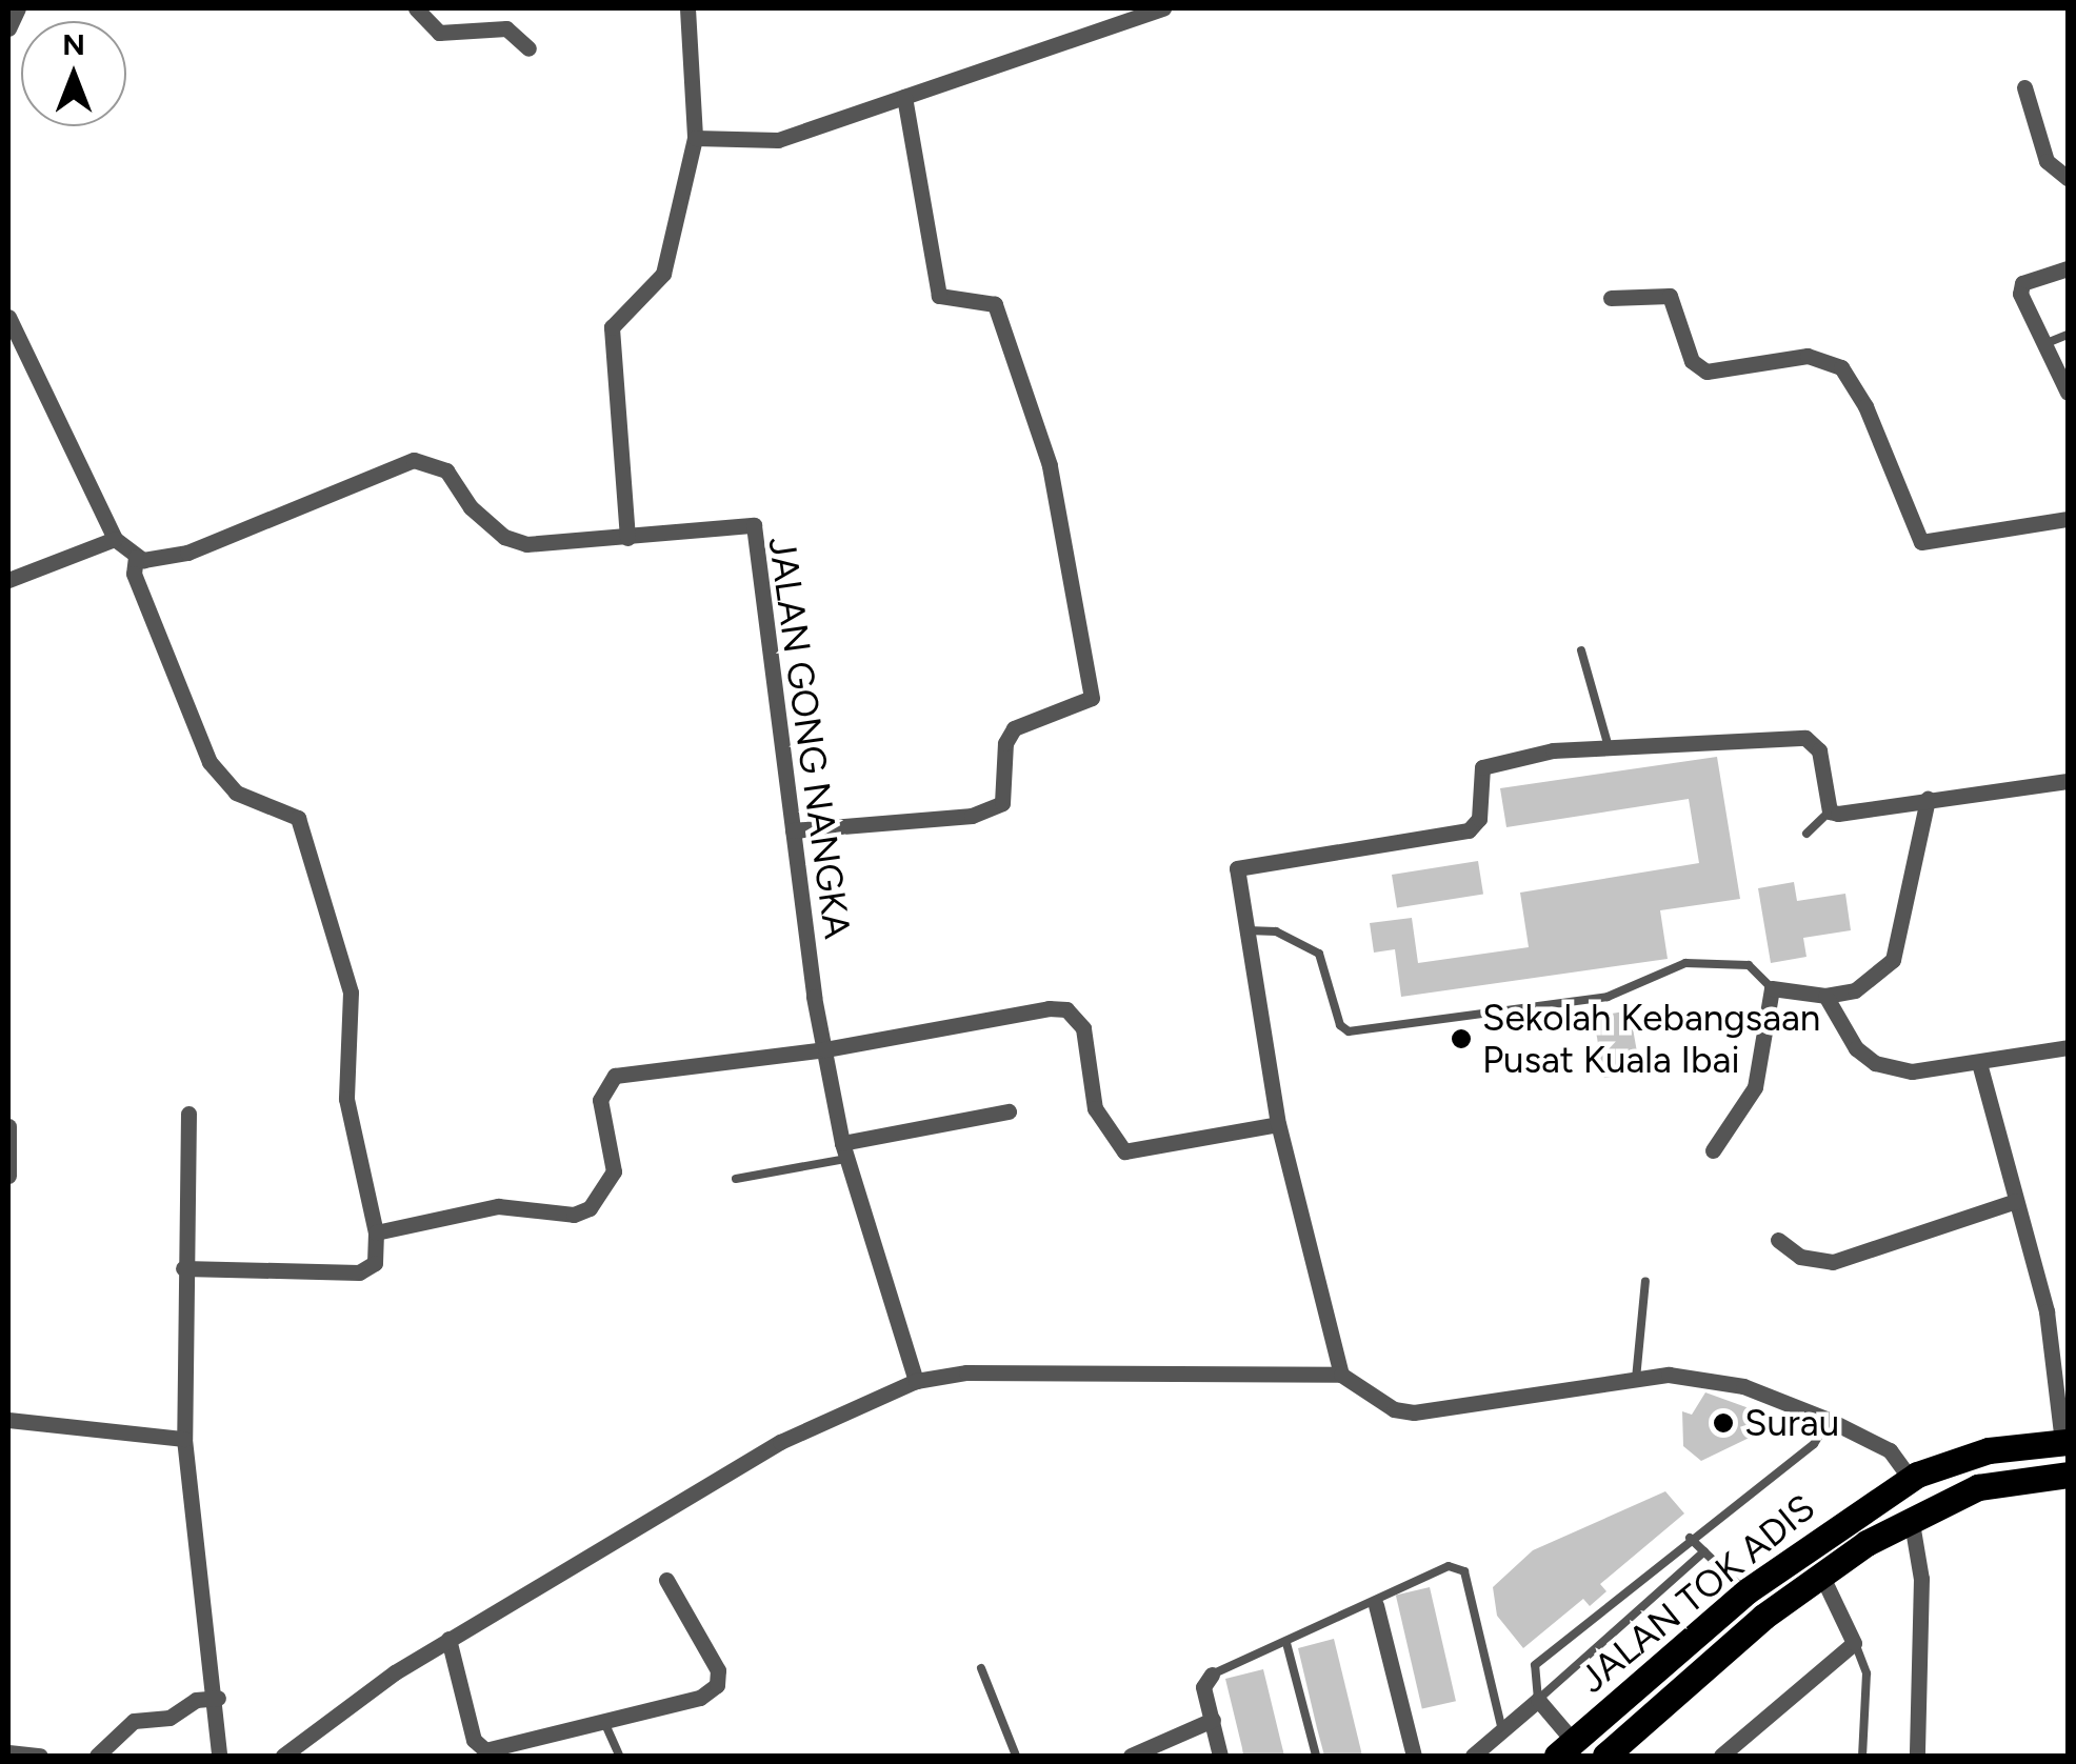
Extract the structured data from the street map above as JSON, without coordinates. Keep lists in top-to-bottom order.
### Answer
{
  "streets": {
    "main road": ["JALAN TOK ADIS"],
    "street": ["JALAN GONG NANGKA"]
  },
  "places": ["Sekolah Kebangsaan Pusat Kuala Ibai", "Surau"],
  "north": "top"
}
